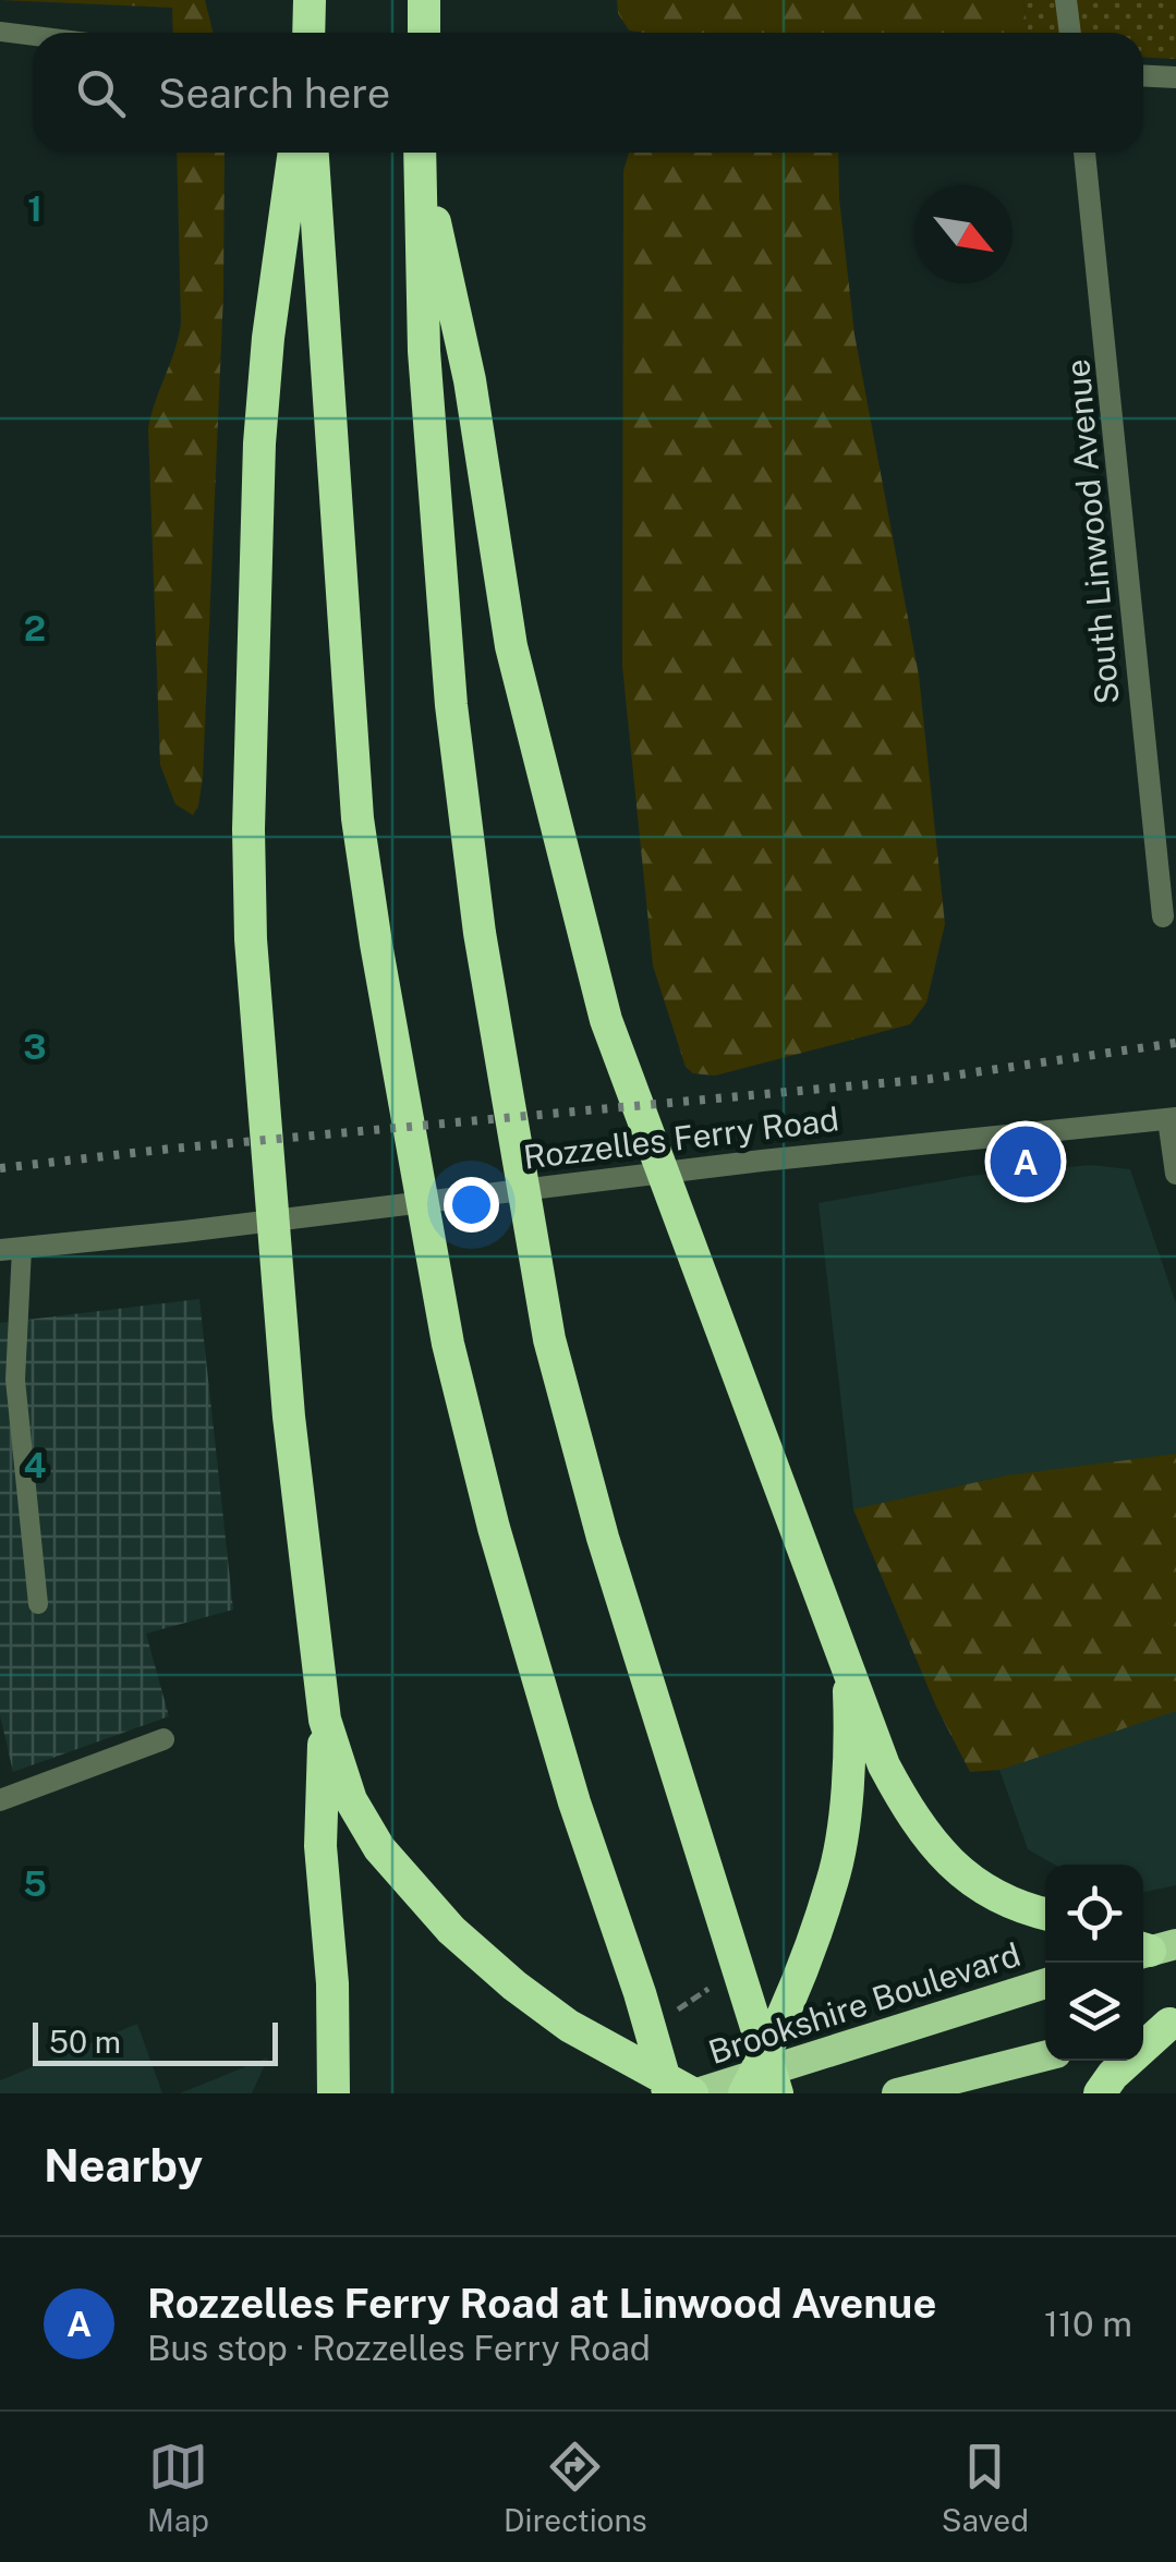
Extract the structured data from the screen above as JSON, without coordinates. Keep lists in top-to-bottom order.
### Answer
{
  "streets": {
    "highway": ["Brookshire Boulevard"],
    "street": ["South Linwood Avenue", "Rozzelles Ferry Road"]
  },
  "scale_bar": "50 m",
  "north": "bottom right",
  "page": {
    "search": "Search here",
    "pins": "A",
    "scale": "50 m",
    "heading": "Nearby",
    "list": [
      {
        "mark": "A",
        "name": "Rozzelles Ferry Road at Linwood Avenue",
        "note": "Bus stop · Rozzelles Ferry Road",
        "value": "110 m"
      }
    ],
    "nav": ["Map", "Directions", "Saved"]
  },
  "grid": {
    "rows": [
      "1",
      "2",
      "3",
      "4",
      "5"
    ]
  }
}
